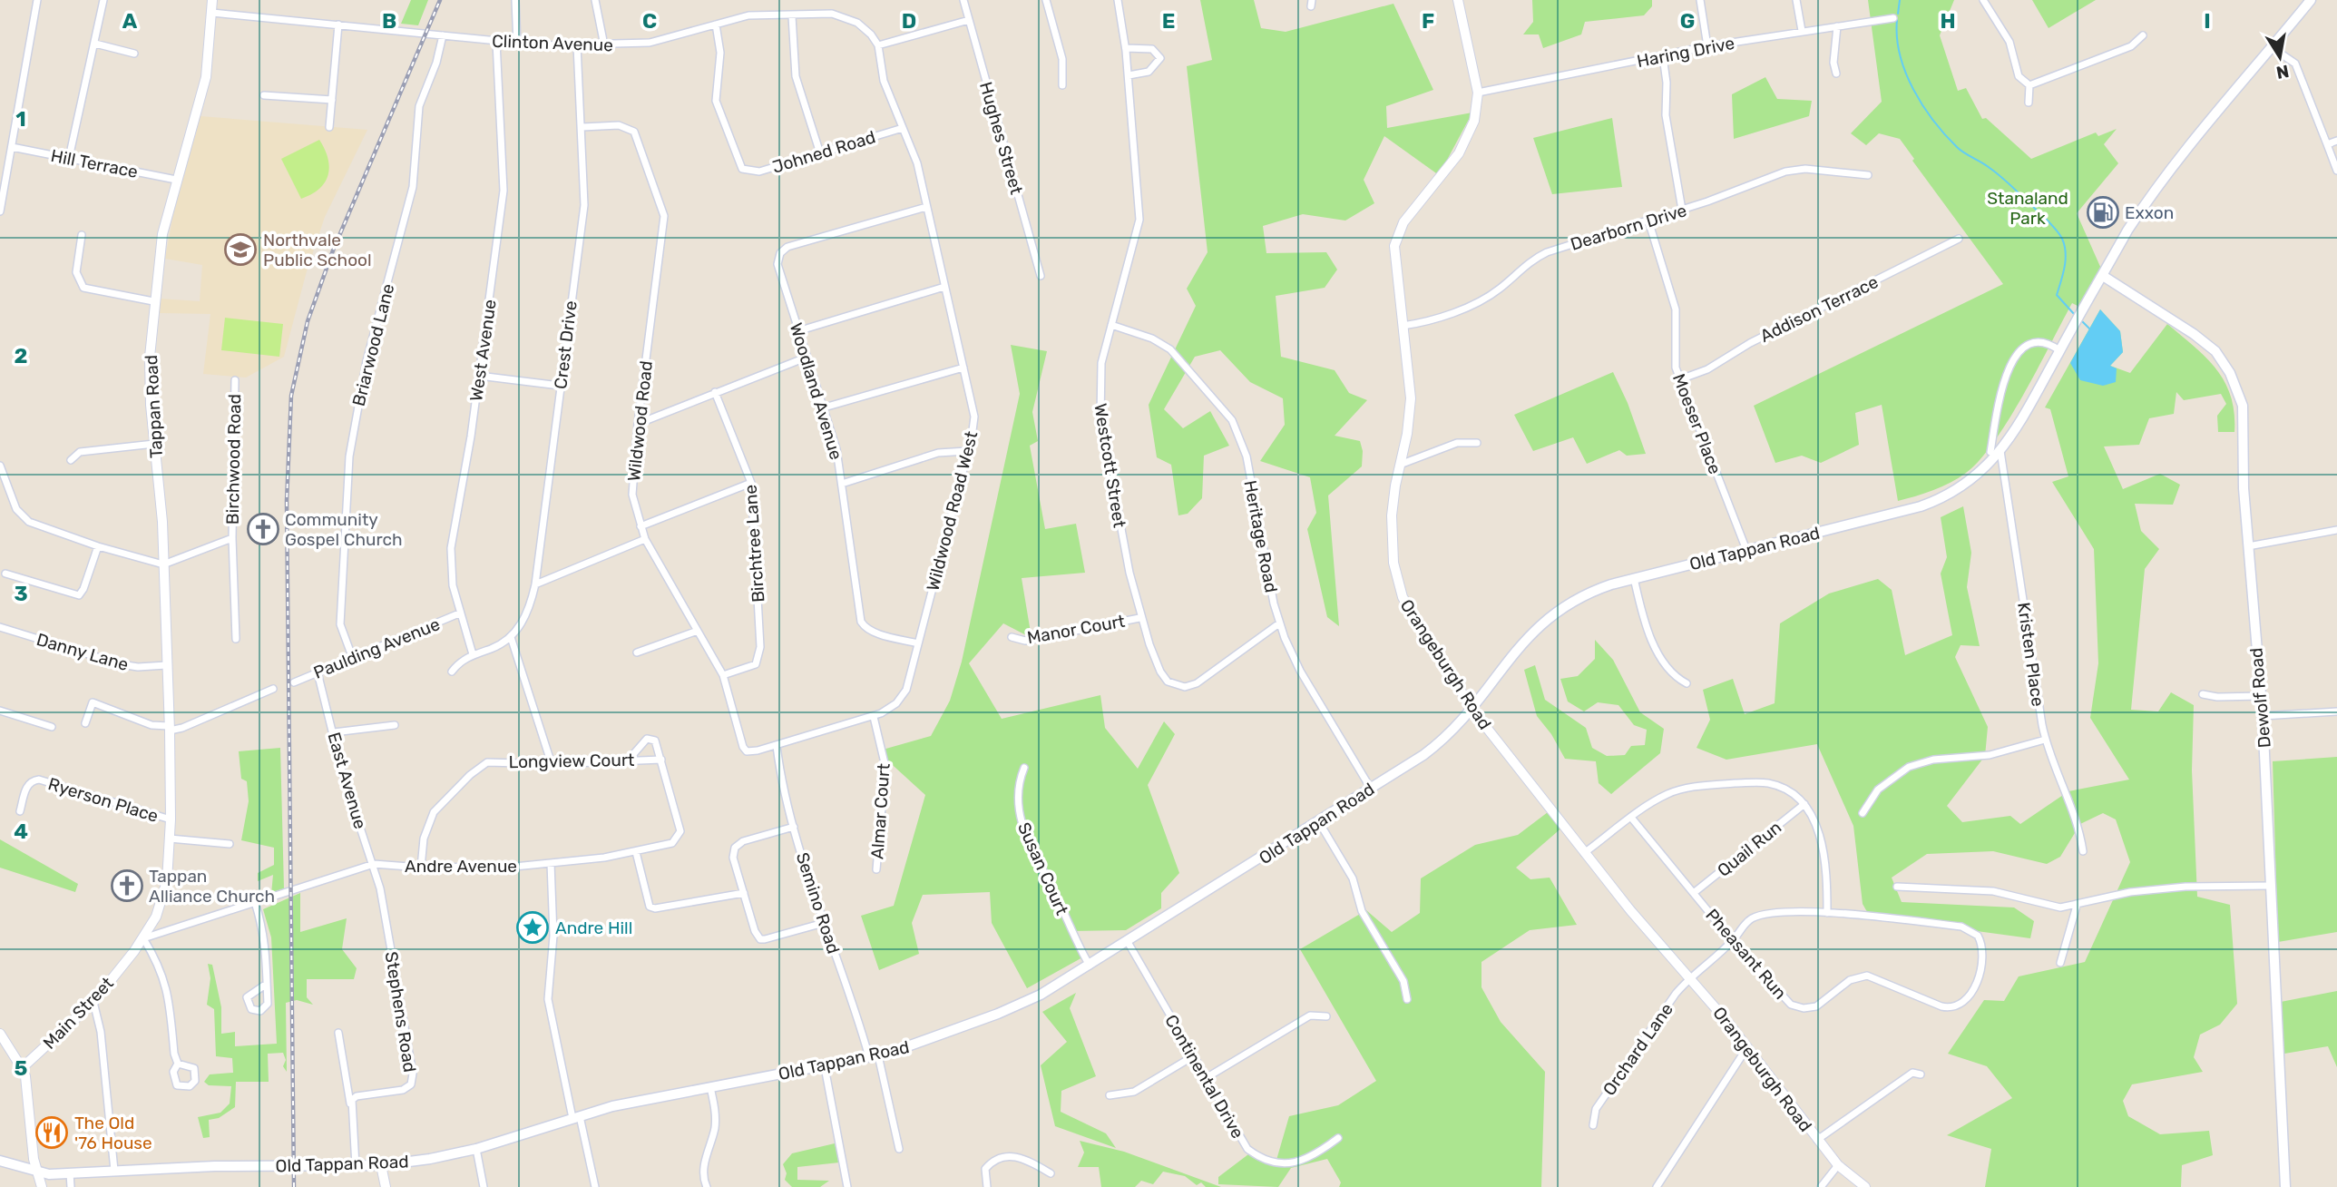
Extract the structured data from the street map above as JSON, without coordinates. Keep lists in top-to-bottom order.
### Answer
{
  "streets": {
    "main road": ["Old Tappan Road", "Dewolf Road"],
    "street": [
      "Clinton Avenue",
      "Haring Drive",
      "Hughes Street",
      "Johned Road",
      "Hill Terrace",
      "Dearborn Drive",
      "Addison Terrace",
      "Briarwood Lane",
      "Crest Drive",
      "West Avenue",
      "Woodland Avenue",
      "Tappan Road",
      "Wildwood Road",
      "Moeser Place",
      "Birchwood Road",
      "Westcott Street",
      "Wildwood Road West",
      "Heritage Road",
      "Birchtree Lane",
      "Manor Court",
      "Paulding Avenue",
      "Danny Lane",
      "Kristen Place",
      "Orangeburgh Road",
      "Longview Court",
      "East Avenue",
      "Ryerson Place",
      "Almar Court",
      "Quail Run",
      "Andre Avenue",
      "Susan Court",
      "Semino Road",
      "Pheasant Run",
      "Stephens Road",
      "Main Street",
      "Orchard Lane",
      "Continental Drive"
    ]
  },
  "crossings": [
    ["Clinton Avenue", "Johned Road"],
    ["Clinton Avenue", "Briarwood Lane"],
    ["Clinton Avenue", "Crest Drive"],
    ["Clinton Avenue", "West Avenue"],
    ["Clinton Avenue", "Tappan Road"],
    ["Clinton Avenue", "Wildwood Road West"],
    ["Haring Drive", "Orangeburgh Road"],
    ["Johned Road", "Wildwood Road West"],
    ["Hill Terrace", "Tappan Road"],
    ["Dearborn Drive", "Moeser Place"],
    ["Dearborn Drive", "Orangeburgh Road"],
    ["Addison Terrace", "Moeser Place"],
    ["Briarwood Lane", "Paulding Avenue"],
    ["Crest Drive", "Wildwood Road"],
    ["West Avenue", "Paulding Avenue"],
    ["Woodland Avenue", "Wildwood Road West"],
    ["Tappan Road", "Birchwood Road"],
    ["Tappan Road", "Danny Lane"],
    ["Tappan Road", "Ryerson Place"],
    ["Tappan Road", "Main Street"],
    ["Wildwood Road", "Wildwood Road West"],
    ["Wildwood Road", "Birchtree Lane"],
    ["Wildwood Road", "Semino Road"],
    ["Moeser Place", "Old Tappan Road"],
    ["Westcott Street", "Heritage Road"],
    ["Westcott Street", "Manor Court"],
    ["Wildwood Road West", "Almar Court"],
    ["Wildwood Road West", "Semino Road"],
    ["Heritage Road", "Old Tappan Road"],
    ["Old Tappan Road", "Kristen Place"],
    ["Old Tappan Road", "Orangeburgh Road"],
    ["Old Tappan Road", "Dewolf Road"],
    ["Old Tappan Road", "Susan Court"],
    ["Old Tappan Road", "Semino Road"],
    ["Old Tappan Road", "Continental Drive"],
    ["Paulding Avenue", "East Avenue"],
    ["Orangeburgh Road", "Orchard Lane"],
    ["Longview Court", "Andre Avenue"],
    ["East Avenue", "Andre Avenue"],
    ["East Avenue", "Stephens Road"],
    ["Ryerson Place", "Main Street"],
    ["Quail Run", "Pheasant Run"],
    ["Andre Avenue", "Main Street"],
    ["Pheasant Run", "Orchard Lane"]
  ],
  "parks": ["Stanaland Park"],
  "places": {
    "fuel station": ["Exxon"],
    "school or university": ["Northvale Public School"],
    "church": ["Community Gospel Church", "Tappan Alliance Church"],
    "place": ["Andre Hill"],
    "restaurant": ["The Old '76 House"]
  },
  "north": "bottom",
  "grid": {
    "columns": [
      "A",
      "B",
      "C",
      "D",
      "E",
      "F",
      "G",
      "H",
      "I"
    ],
    "rows": [
      "1",
      "2",
      "3",
      "4",
      "5"
    ]
  }
}
